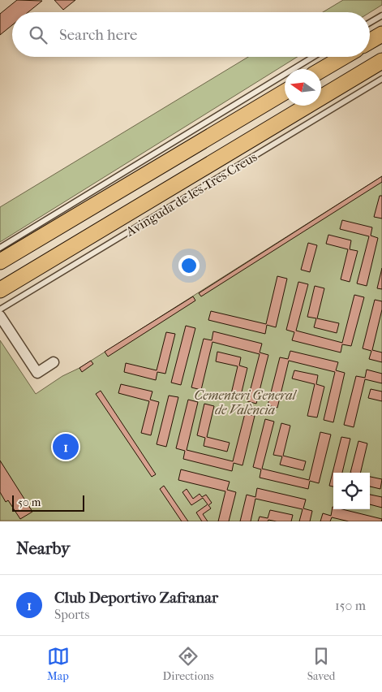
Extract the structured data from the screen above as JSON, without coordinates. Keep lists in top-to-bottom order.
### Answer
{
  "streets": {
    "main road": ["Avinguda de les Tres Creus"]
  },
  "parks": ["Cementeri General de València"],
  "scale_bar": "50 m",
  "north": "left",
  "page": {
    "search": "Search here",
    "pins": "1",
    "scale": "50 m",
    "heading": "Nearby",
    "list": [
      {
        "mark": "1",
        "name": "Club Deportivo Zafranar",
        "note": "Sports",
        "value": "150 m"
      }
    ],
    "nav": ["Map", "Directions", "Saved"]
  }
}
